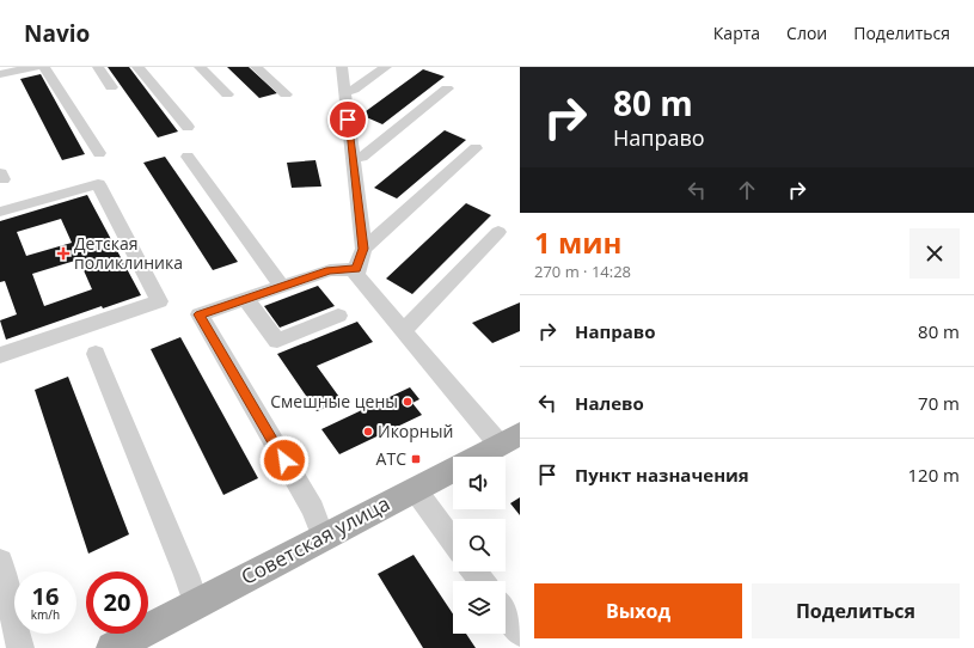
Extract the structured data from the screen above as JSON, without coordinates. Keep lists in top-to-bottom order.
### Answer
{
  "streets": {
    "main road": ["Советская улица"]
  },
  "places": {
    "health": ["Детская поликлиника"],
    "other": ["Смешные цены", "Икорный"],
    "transit": ["АТС"]
  },
  "page": {
    "header": "Navio",
    "nav": ["Карта", "Слои", "Поделиться"],
    "turn": ["80 m", "Направо"],
    "heading": ["1 мин", "270 m · 14:28"],
    "list": [
      {
        "name": "Направо",
        "value": "80 m"
      },
      {
        "name": "Налево",
        "value": "70 m"
      },
      {
        "name": "Пункт назначения",
        "value": "120 m"
      }
    ],
    "speed": "16 km/h",
    "limit": "20",
    "buttons": ["Выход", "Поделиться"]
  }
}
